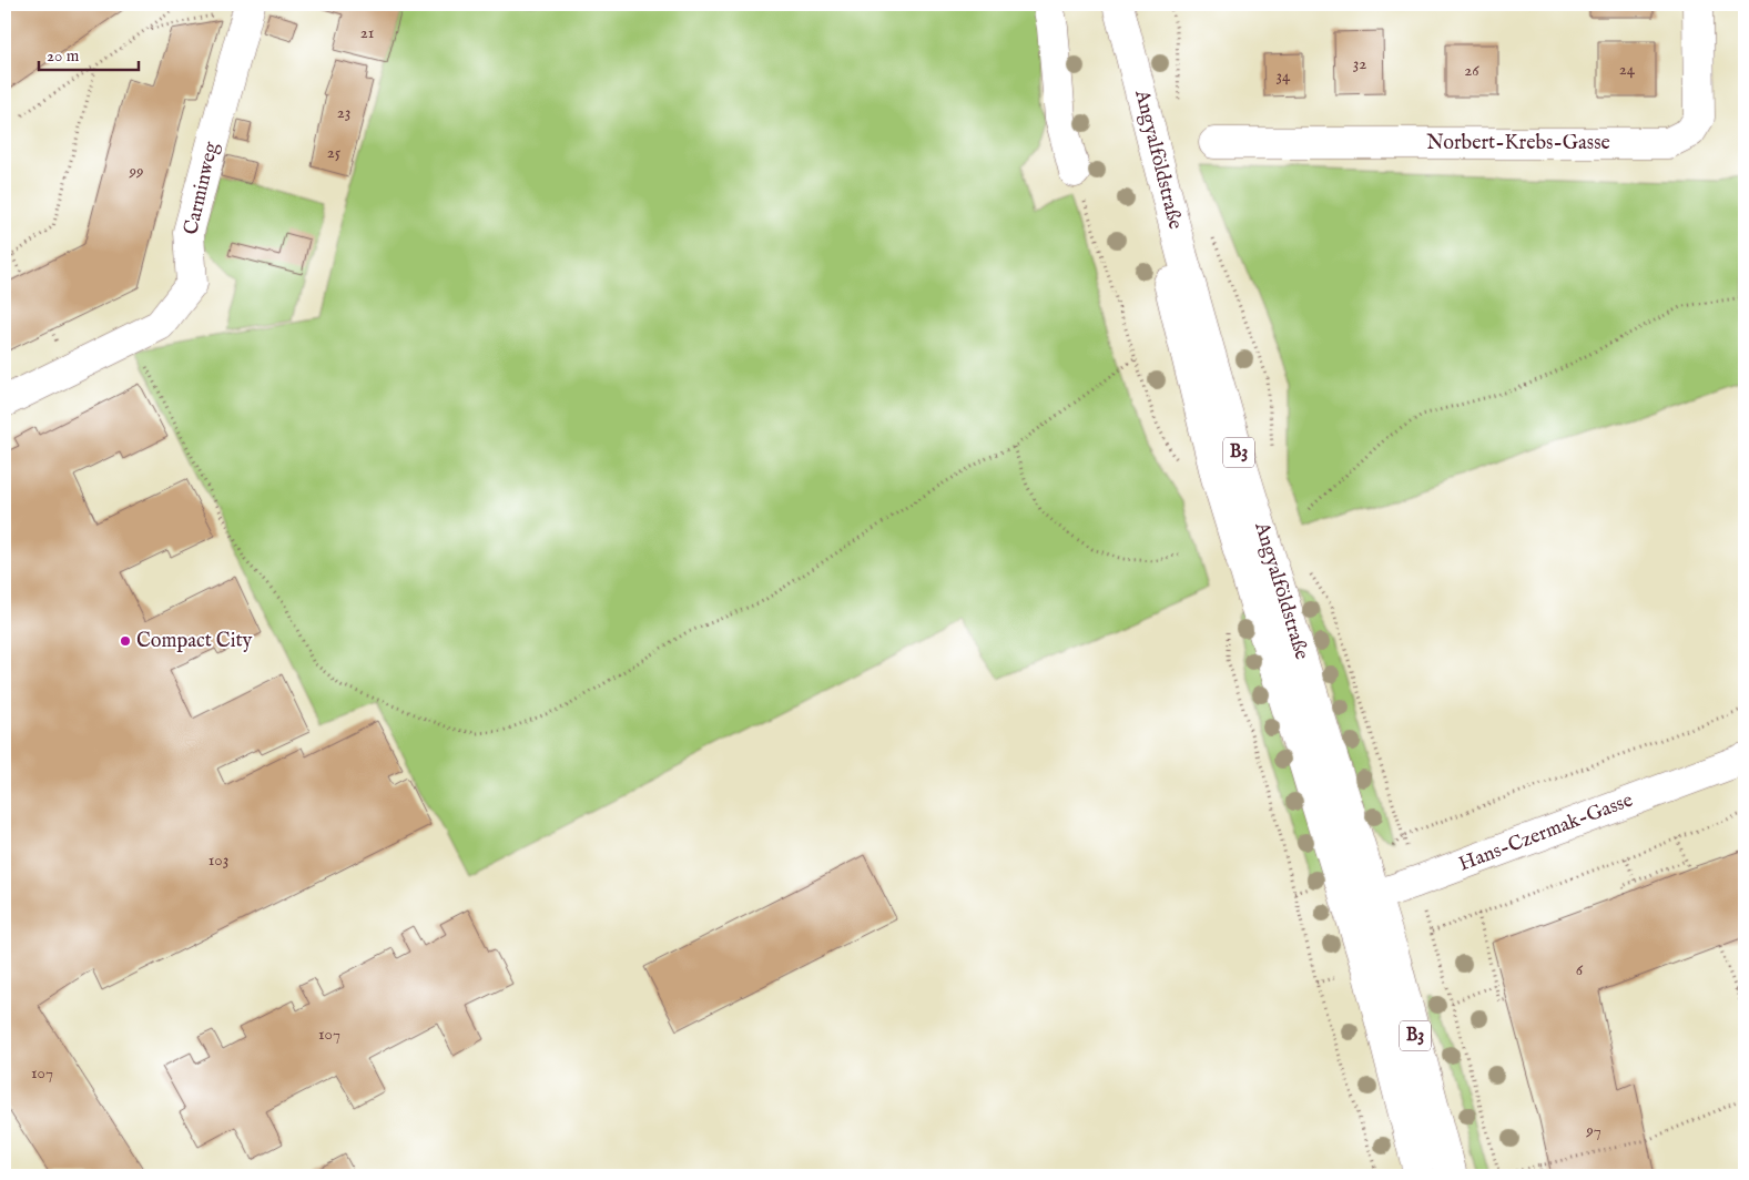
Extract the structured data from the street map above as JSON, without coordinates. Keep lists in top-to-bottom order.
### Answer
{
  "streets": {
    "main road": [
      "Norbert-Krebs-Gasse",
      "Angyalföldstraße",
      "Carminweg",
      "B3",
      "Hans-Czermak-Gasse"
    ]
  },
  "crossings": [
    ["Angyalföldstraße", "Hans-Czermak-Gasse"]
  ],
  "places": ["Compact City"],
  "house_numbers": [
    "21",
    "32",
    "24",
    "26",
    "34",
    "23",
    "25",
    "99",
    "103",
    "6",
    "107",
    "107",
    "97"
  ],
  "scale_bar": "20 m"
}
